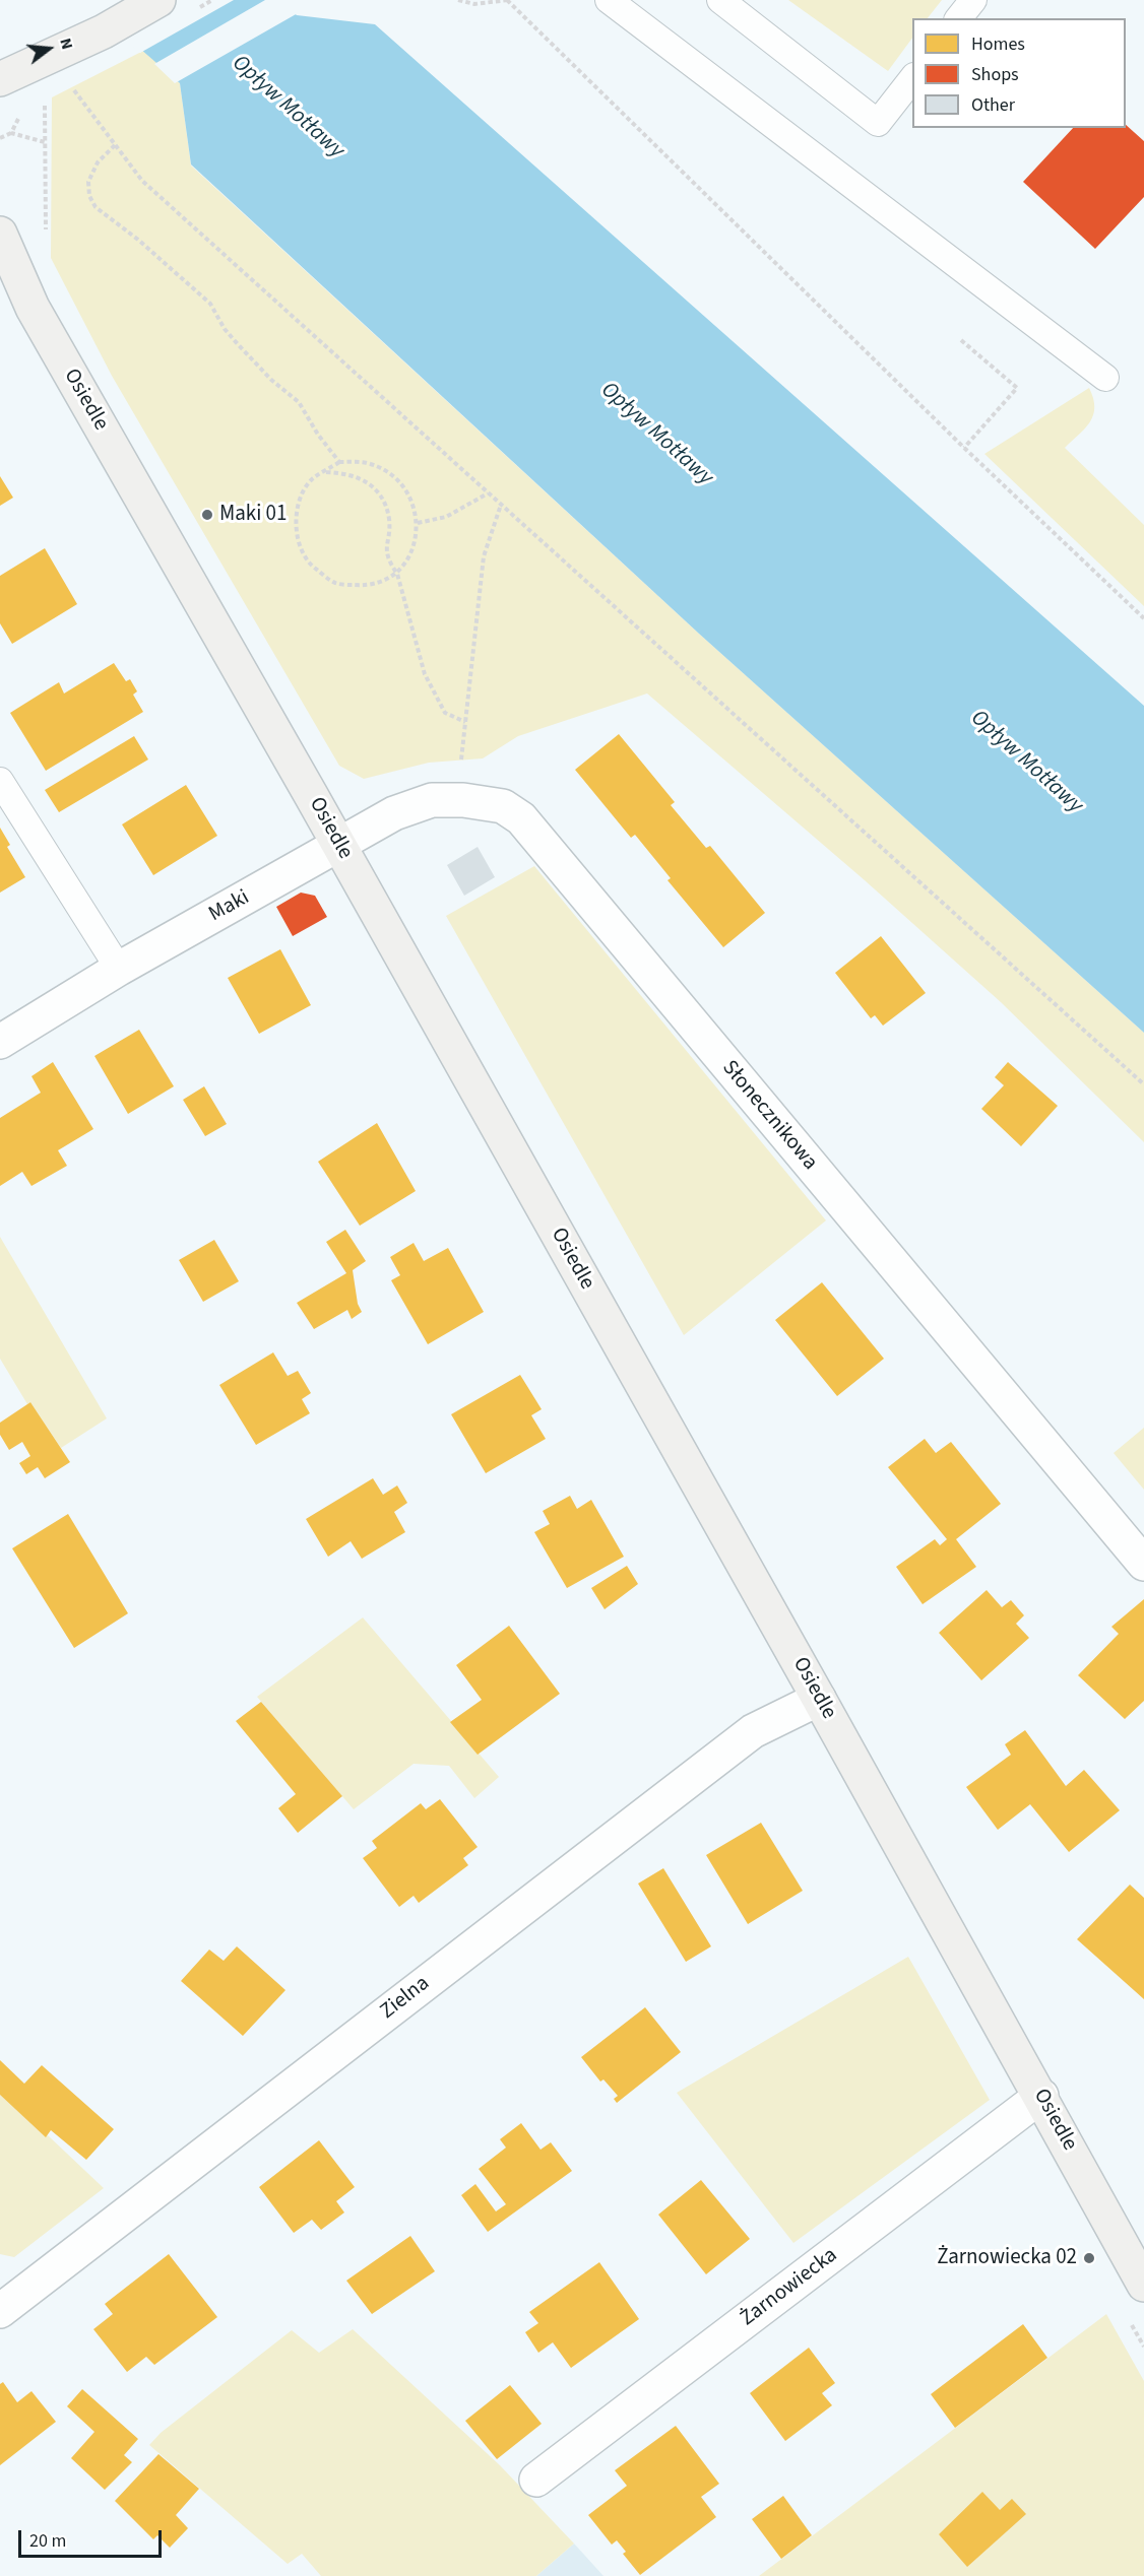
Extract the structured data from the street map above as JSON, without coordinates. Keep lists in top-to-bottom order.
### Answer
{
  "streets": {
    "street": [
      "Osiedle",
      "Maki",
      "Słonecznikowa",
      "Zielna",
      "Żarnowiecka"
    ]
  },
  "crossings": [
    ["Osiedle", "Maki"],
    ["Osiedle", "Słonecznikowa"],
    ["Osiedle", "Zielna"],
    ["Osiedle", "Żarnowiecka"],
    ["Maki", "Słonecznikowa"]
  ],
  "water": ["Opływ Motławy"],
  "places": ["Maki 01", "Żarnowiecka 02"],
  "legend": ["Homes", "Shops", "Other"],
  "scale_bar": "20 m",
  "north": "right"
}
